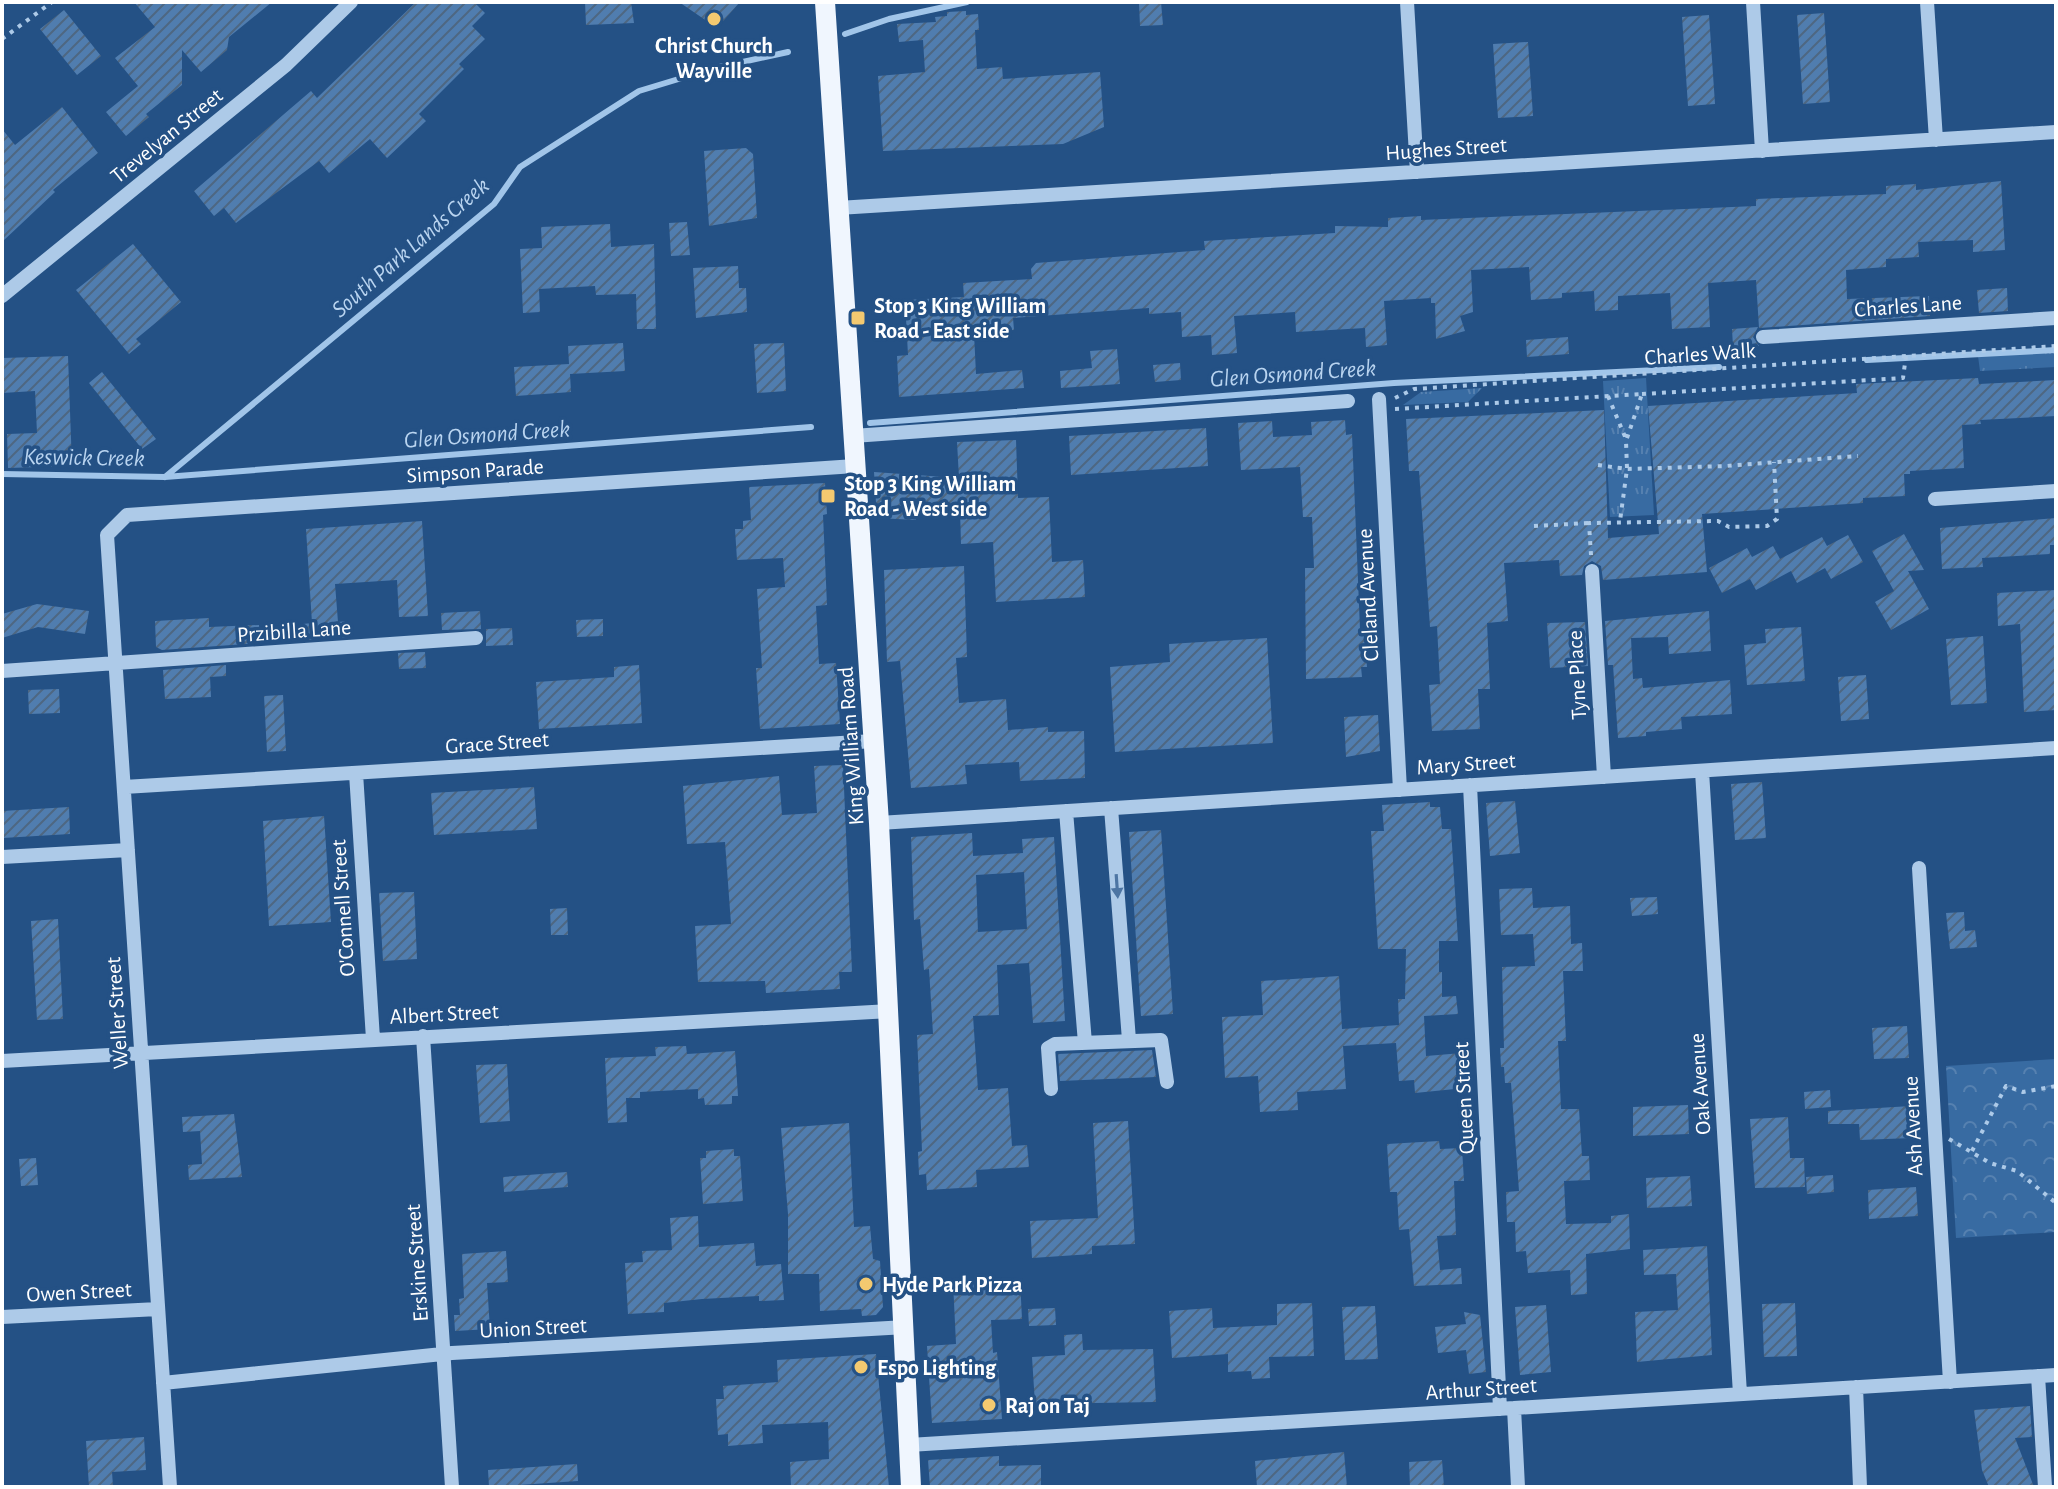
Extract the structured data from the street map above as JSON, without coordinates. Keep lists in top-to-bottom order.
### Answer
{
  "streets": {
    "main road": ["King William Road"],
    "street": [
      "Trevelyan Street",
      "Hughes Street",
      "Charles Lane",
      "Simpson Parade",
      "Cleland Avenue",
      "Przibilla Lane",
      "Tyne Place",
      "Grace Street",
      "Mary Street",
      "O'Connell Street",
      "Weller Street",
      "Albert Street",
      "Oak Avenue",
      "Queen Street",
      "Ash Avenue",
      "Erskine Street",
      "Owen Street",
      "Union Street",
      "Arthur Street"
    ],
    "path": ["Charles Walk"]
  },
  "crossings": [
    ["Hughes Street", "King William Road"],
    ["Charles Walk", "Cleland Avenue"],
    ["Simpson Parade", "King William Road"],
    ["Simpson Parade", "Weller Street"],
    ["Cleland Avenue", "Mary Street"],
    ["Przibilla Lane", "Weller Street"],
    ["Tyne Place", "Mary Street"],
    ["Grace Street", "King William Road"],
    ["Grace Street", "O'Connell Street"],
    ["Grace Street", "Weller Street"],
    ["King William Road", "Mary Street"],
    ["King William Road", "Albert Street"],
    ["King William Road", "Union Street"],
    ["King William Road", "Arthur Street"],
    ["Mary Street", "Oak Avenue"],
    ["Mary Street", "Queen Street"],
    ["O'Connell Street", "Albert Street"],
    ["Weller Street", "Albert Street"],
    ["Weller Street", "Owen Street"],
    ["Weller Street", "Union Street"],
    ["Albert Street", "Erskine Street"],
    ["Oak Avenue", "Arthur Street"],
    ["Queen Street", "Arthur Street"],
    ["Ash Avenue", "Arthur Street"],
    ["Erskine Street", "Union Street"]
  ],
  "water": ["South Park Lands Creek", "Glen Osmond Creek", "Keswick Creek"],
  "places": {
    "other": [
      "Christ Church Wayville",
      "Hyde Park Pizza",
      "Espo Lighting",
      "Raj on Taj"
    ],
    "transit": ["Stop 3 King William Road - East side", "Stop 3 King William Road - West side"]
  }
}
